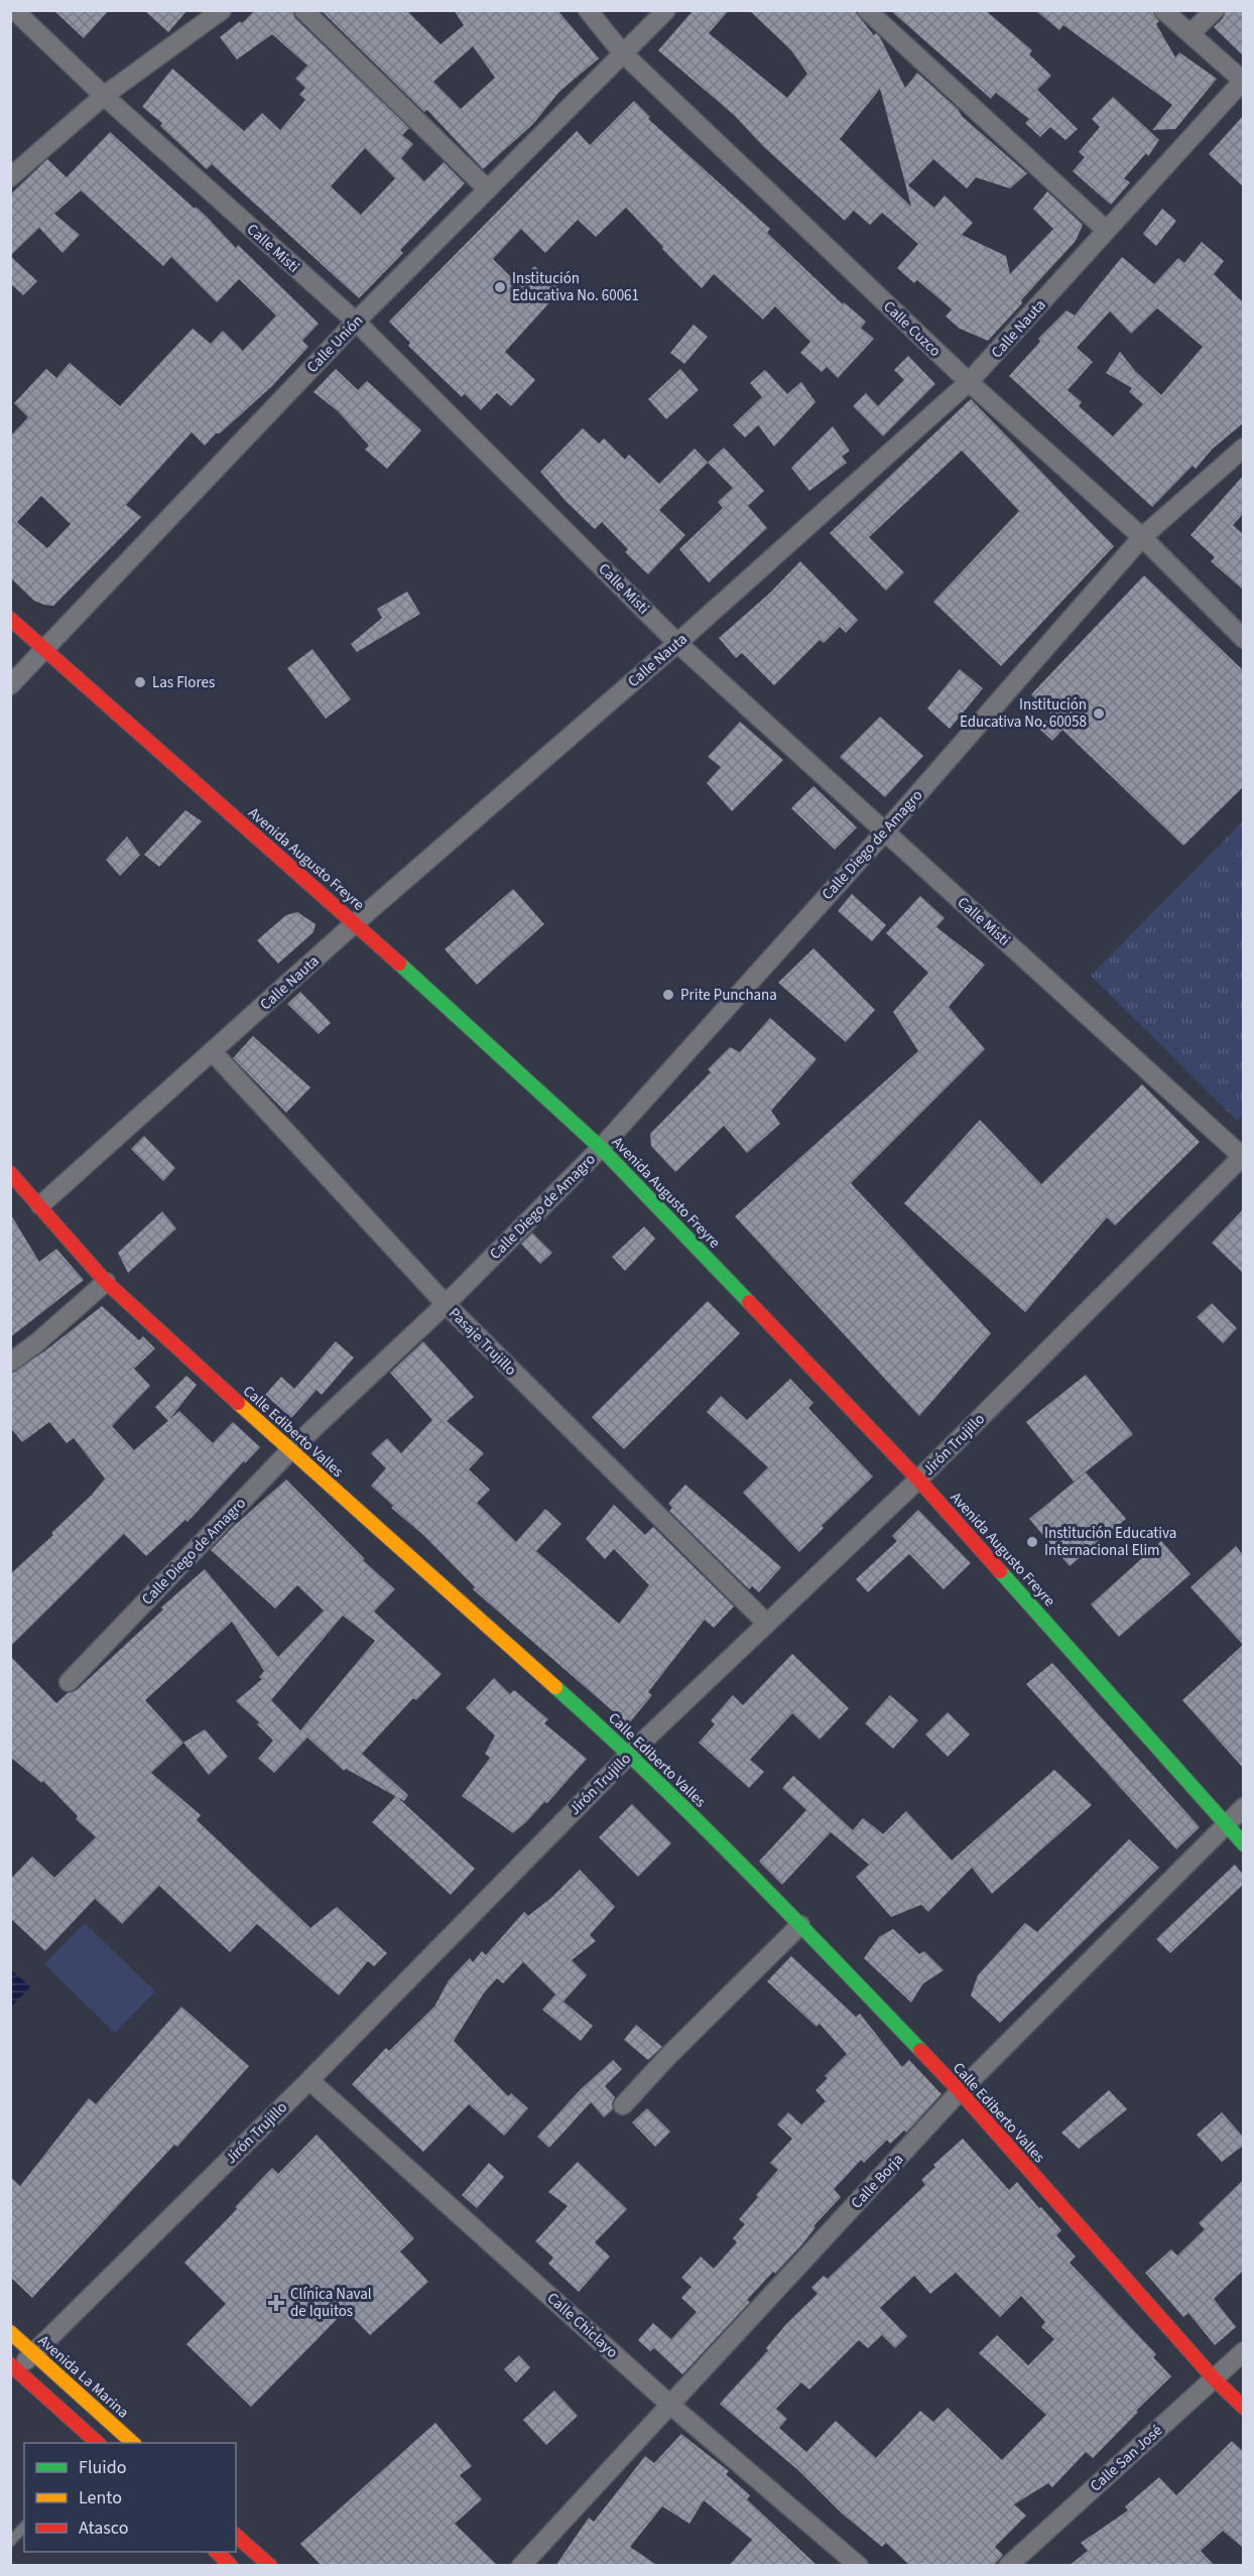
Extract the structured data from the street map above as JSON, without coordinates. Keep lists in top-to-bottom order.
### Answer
{
  "streets": {
    "main road": ["Avenida Augusto Freyre", "Calle Ediberto Valles", "Avenida La Marina"],
    "street": [
      "Calle Misti",
      "Calle Cuzco",
      "Calle Nauta",
      "Calle Unión",
      "Calle Diego de Amagro",
      "Pasaje Trujillo",
      "Jirón Trujillo",
      "Calle Borja",
      "Calle Chiclayo",
      "Calle San José"
    ]
  },
  "crossings": [
    ["Calle Misti", "Calle Nauta"],
    ["Calle Misti", "Calle Unión"],
    ["Calle Misti", "Calle Diego de Amagro"],
    ["Calle Misti", "Jirón Trujillo"],
    ["Calle Cuzco", "Calle Nauta"],
    ["Calle Cuzco", "Calle Unión"],
    ["Calle Cuzco", "Calle Diego de Amagro"],
    ["Calle Nauta", "Avenida Augusto Freyre"],
    ["Calle Nauta", "Pasaje Trujillo"],
    ["Calle Nauta", "Calle Ediberto Valles"],
    ["Calle Unión", "Avenida Augusto Freyre"],
    ["Calle Diego de Amagro", "Avenida Augusto Freyre"],
    ["Calle Diego de Amagro", "Pasaje Trujillo"],
    ["Calle Diego de Amagro", "Calle Ediberto Valles"],
    ["Avenida Augusto Freyre", "Jirón Trujillo"],
    ["Avenida Augusto Freyre", "Calle Borja"],
    ["Pasaje Trujillo", "Jirón Trujillo"],
    ["Calle Ediberto Valles", "Jirón Trujillo"],
    ["Calle Ediberto Valles", "Calle Borja"],
    ["Calle Ediberto Valles", "Calle San José"],
    ["Jirón Trujillo", "Calle Chiclayo"],
    ["Jirón Trujillo", "Avenida La Marina"],
    ["Calle Borja", "Calle Chiclayo"]
  ],
  "places": {
    "other": [
      "Institución Educativa No. 60061",
      "Las Flores",
      "Institución Educativa No. 60058",
      "Prite Punchana",
      "Institución Educativa Internacional Elim"
    ],
    "health": ["Clínica Naval de Iquitos"]
  },
  "legend": ["Fluido", "Lento", "Atasco"]
}
